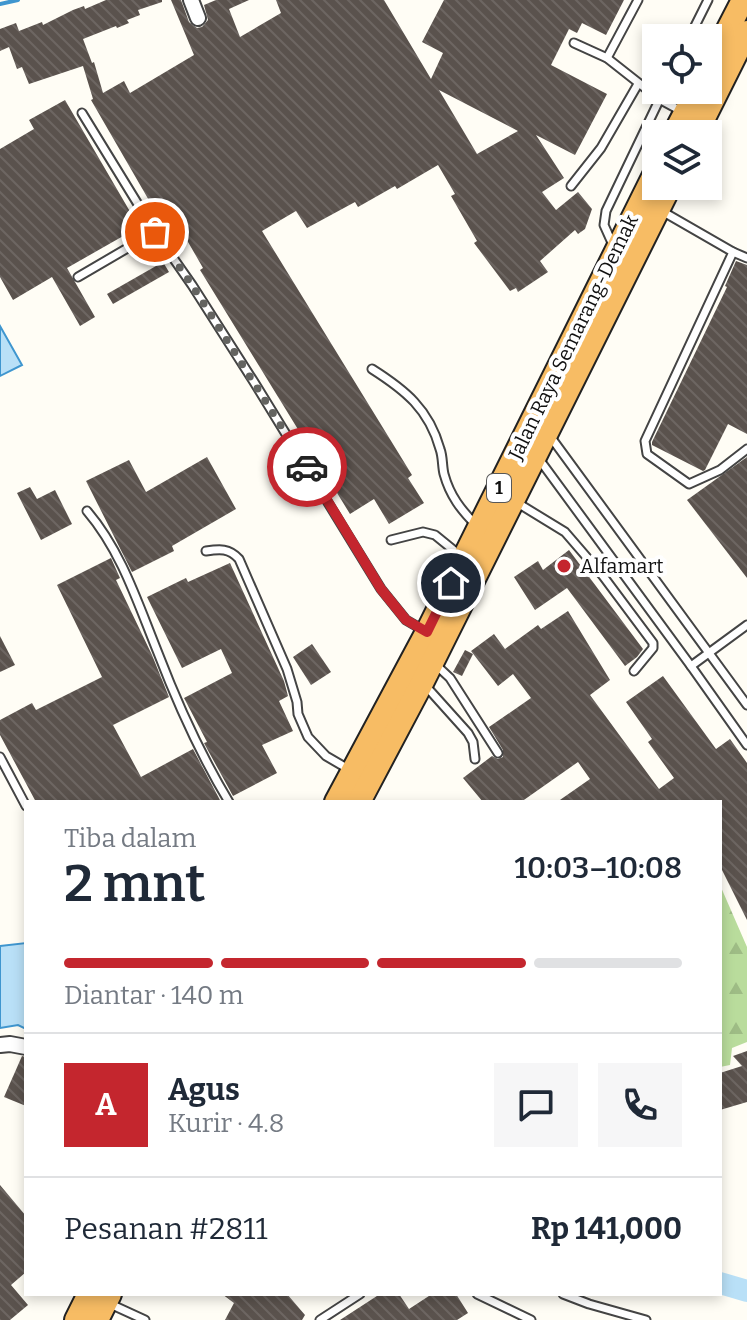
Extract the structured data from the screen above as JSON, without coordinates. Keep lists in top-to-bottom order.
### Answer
{
  "streets": {
    "highway": ["Jalan Raya Semarang-Demak", "1"]
  },
  "places": ["Alfamart"],
  "page": {
    "heading": ["2 mnt", "Tiba dalam", "10:03–10:08"],
    "panel": [
      "Agus",
      "Kurir · 4.8",
      "Pesanan #2811",
      "Rp 141,000"
    ],
    "bar": "Diantar · 140 m",
    "round": "A"
  }
}
